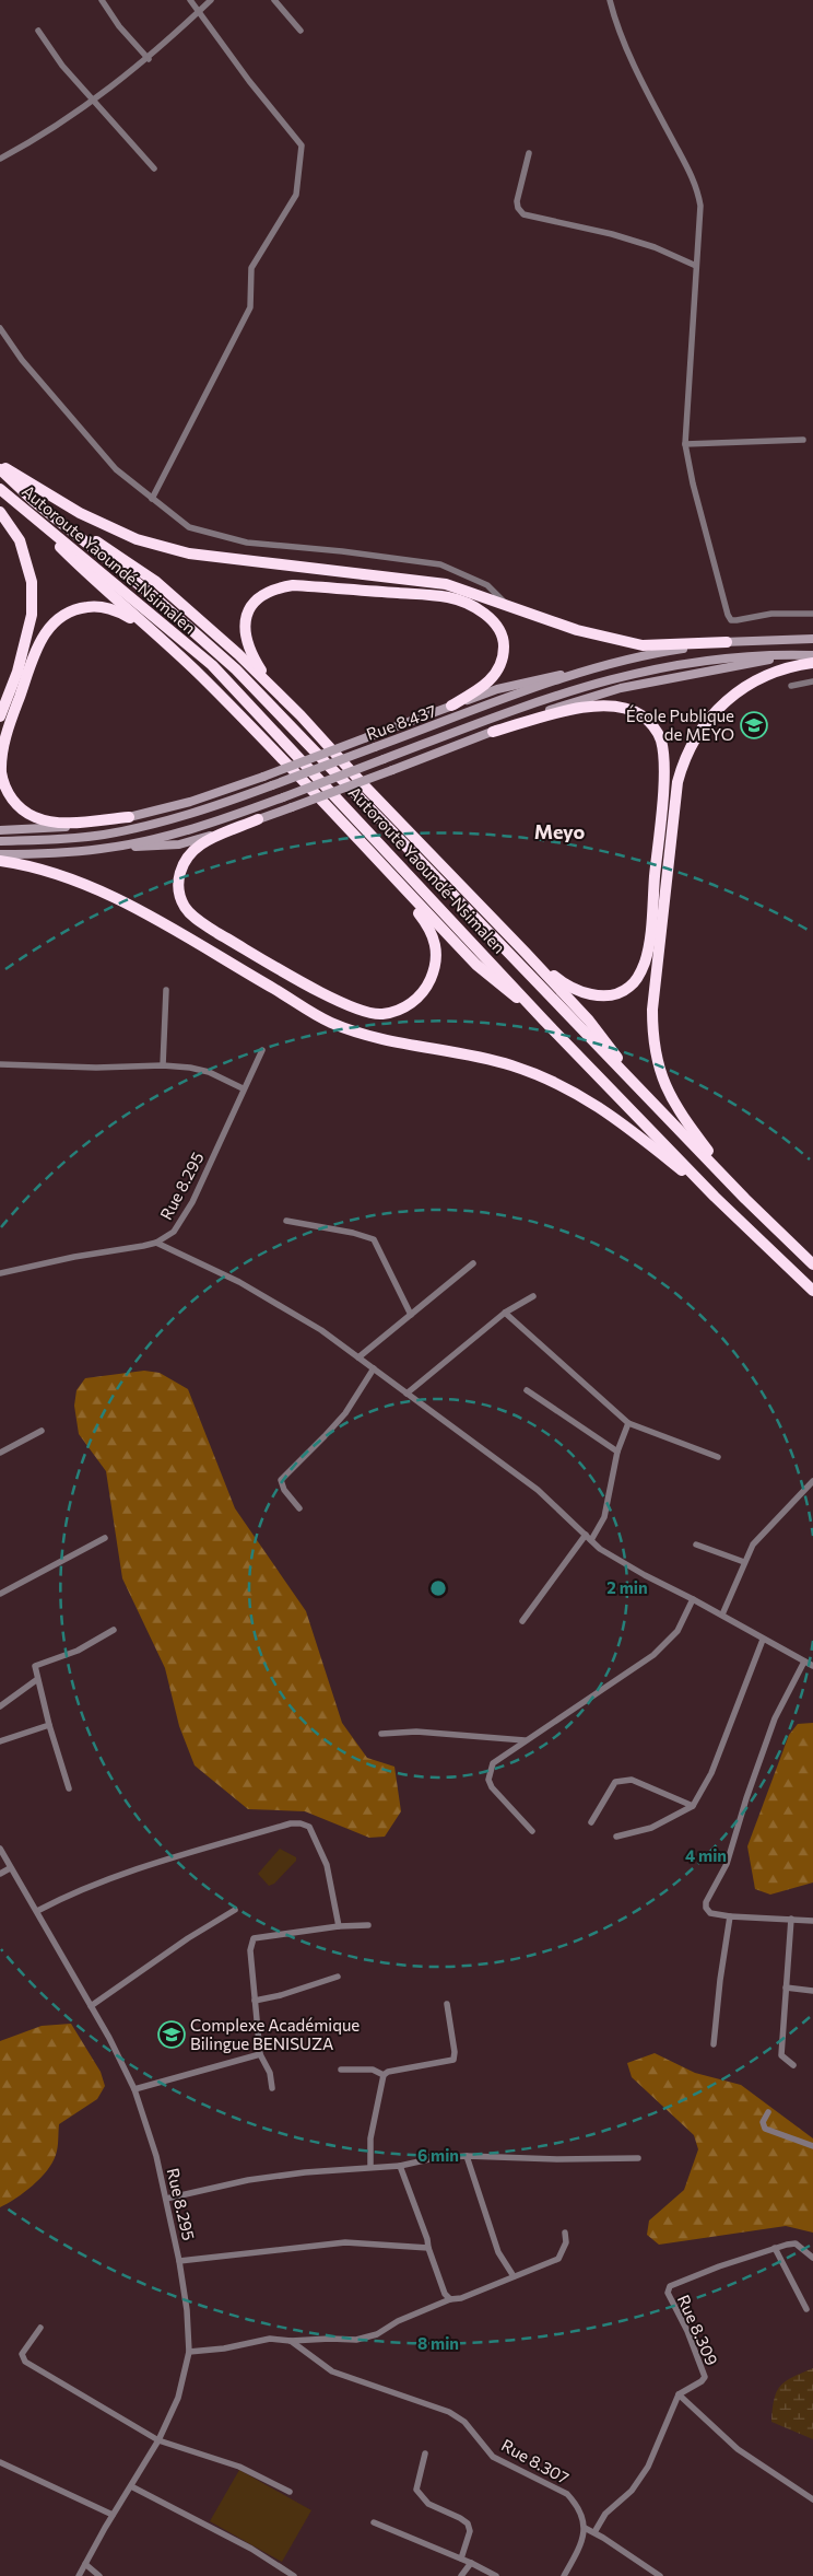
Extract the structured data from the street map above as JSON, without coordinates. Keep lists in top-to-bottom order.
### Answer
{
  "streets": {
    "highway": ["Autoroute Yaoundé-Nsimalen"],
    "main road": ["Rue 8.437"],
    "street": ["Rue 8.295", "Rue 8.309", "Rue 8.307"]
  },
  "districts": ["Meyo"],
  "places": {
    "school or university": ["École Publique de MEYO", "Complexe Académique Bilingue BENISUZA"]
  },
  "rings": [
    "2 min",
    "4 min",
    "6 min",
    "8 min"
  ]
}
